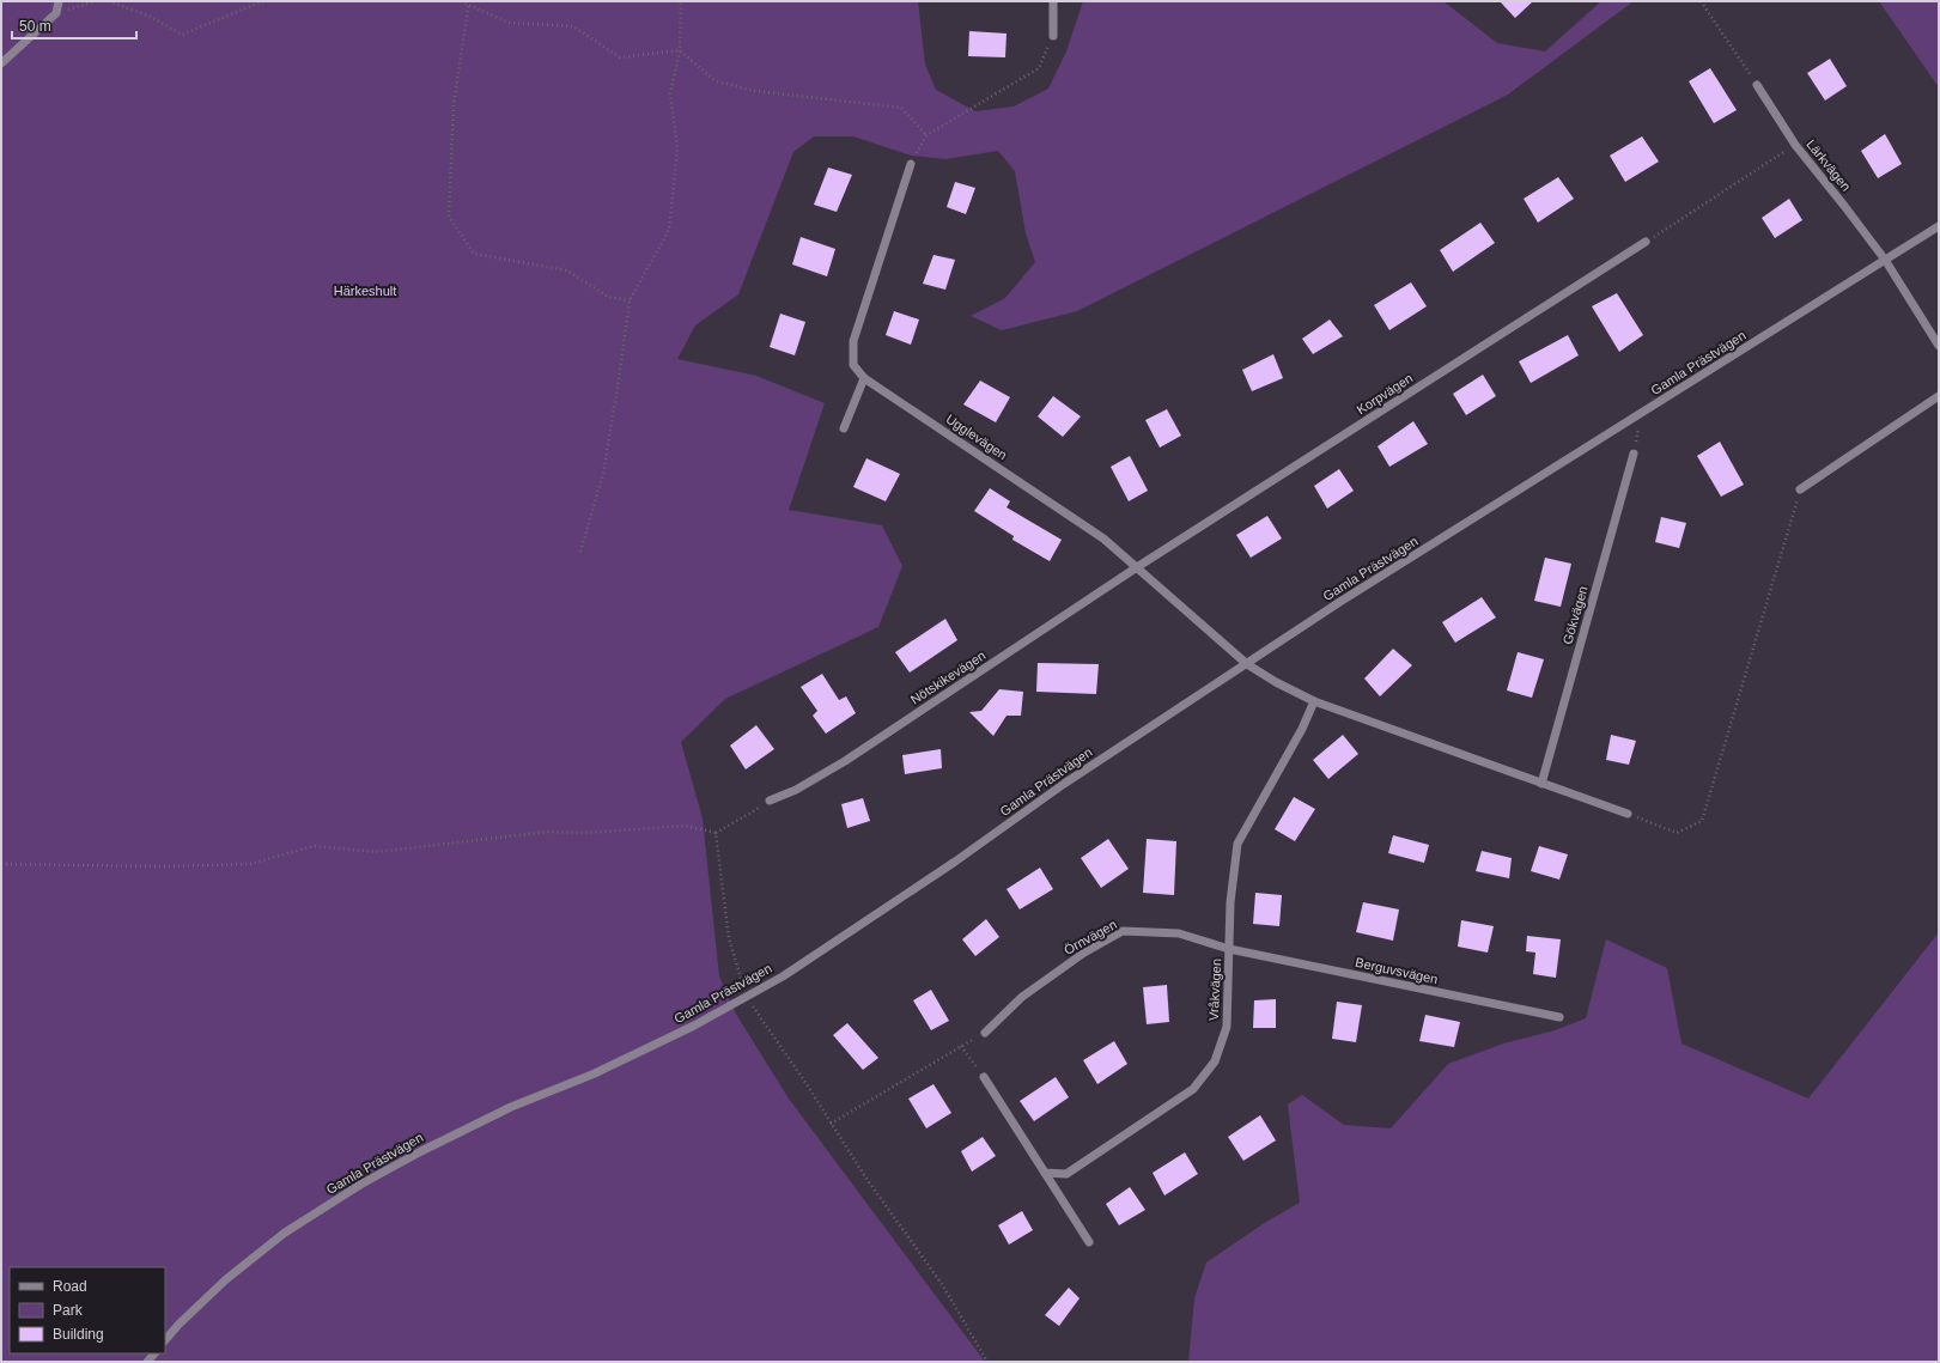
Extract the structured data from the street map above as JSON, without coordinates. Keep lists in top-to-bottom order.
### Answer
{
  "streets": {
    "street": [
      "Lärkvägen",
      "Gamla Prästvägen",
      "Korpvägen",
      "Ugglevägen",
      "Gökvägen",
      "Nötskikevägen",
      "Örnvägen",
      "Berguvsvägen",
      "Vråkvägen"
    ]
  },
  "crossings": [
    ["Lärkvägen", "Gamla Prästvägen"],
    ["Gamla Prästvägen", "Ugglevägen"],
    ["Korpvägen", "Ugglevägen"],
    ["Korpvägen", "Nötskikevägen"],
    ["Ugglevägen", "Nötskikevägen"],
    ["Örnvägen", "Berguvsvägen"],
    ["Örnvägen", "Vråkvägen"],
    ["Berguvsvägen", "Vråkvägen"]
  ],
  "parks": ["Härkeshult"],
  "legend": ["Road", "Park", "Building"],
  "scale_bar": "50 m"
}
